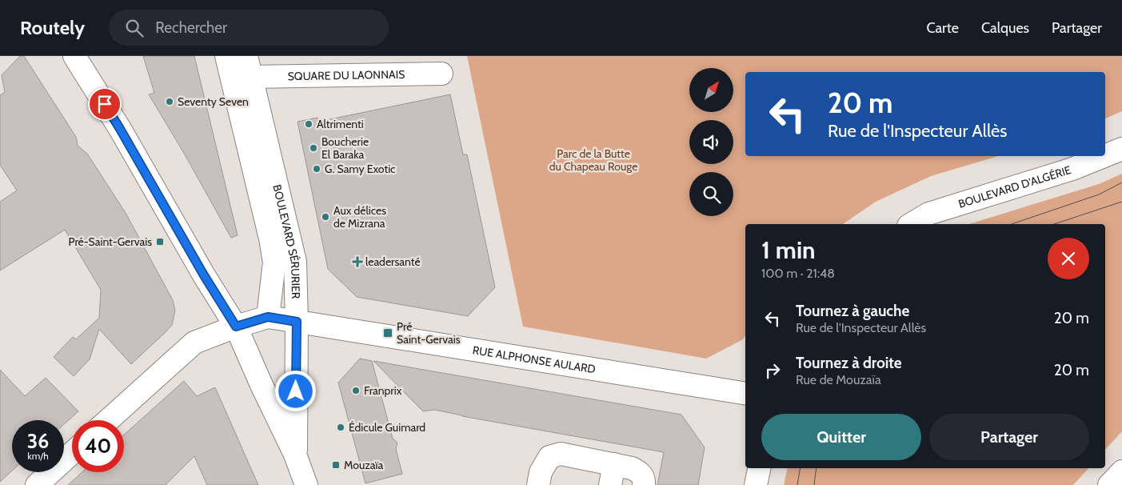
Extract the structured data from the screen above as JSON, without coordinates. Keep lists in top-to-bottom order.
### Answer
{
  "streets": {
    "main road": [
      "SQUARE DU LAONNAIS",
      "BOULEVARD D'ALGÉRIE",
      "BOULEVARD SÉRURIER",
      "RUE ALPHONSE AULARD"
    ]
  },
  "crossings": [
    ["SQUARE DU LAONNAIS", "BOULEVARD SÉRURIER"],
    ["BOULEVARD SÉRURIER", "RUE ALPHONSE AULARD"]
  ],
  "parks": ["Parc de la Butte du Chapeau Rouge"],
  "places": {
    "other": [
      "Seventy Seven",
      "Altrimenti",
      "Boucherie El Baraka",
      "G. Samy Exotic",
      "Aux délices de Mizrana",
      "Franprix",
      "Édicule Guimard"
    ],
    "transit": ["Pré-Saint-Gervais", "Pré Saint-Gervais", "Mouzaïa"],
    "health": ["leadersanté"]
  },
  "north": "top right",
  "page": {
    "header": "Routely",
    "search": "Rechercher",
    "nav": ["Carte", "Calques", "Partager"],
    "turn": ["20 m", "Rue de l'Inspecteur Allès"],
    "heading": ["1 min", "100 m · 21:48"],
    "list": [
      {
        "name": "Tournez à gauche",
        "note": "Rue de l'Inspecteur Allès",
        "value": "20 m"
      },
      {
        "name": "Tournez à droite",
        "note": "Rue de Mouzaïa",
        "value": "20 m"
      }
    ],
    "buttons": ["Quitter", "Partager"],
    "speed": "36 km/h",
    "limit": "40"
  }
}
